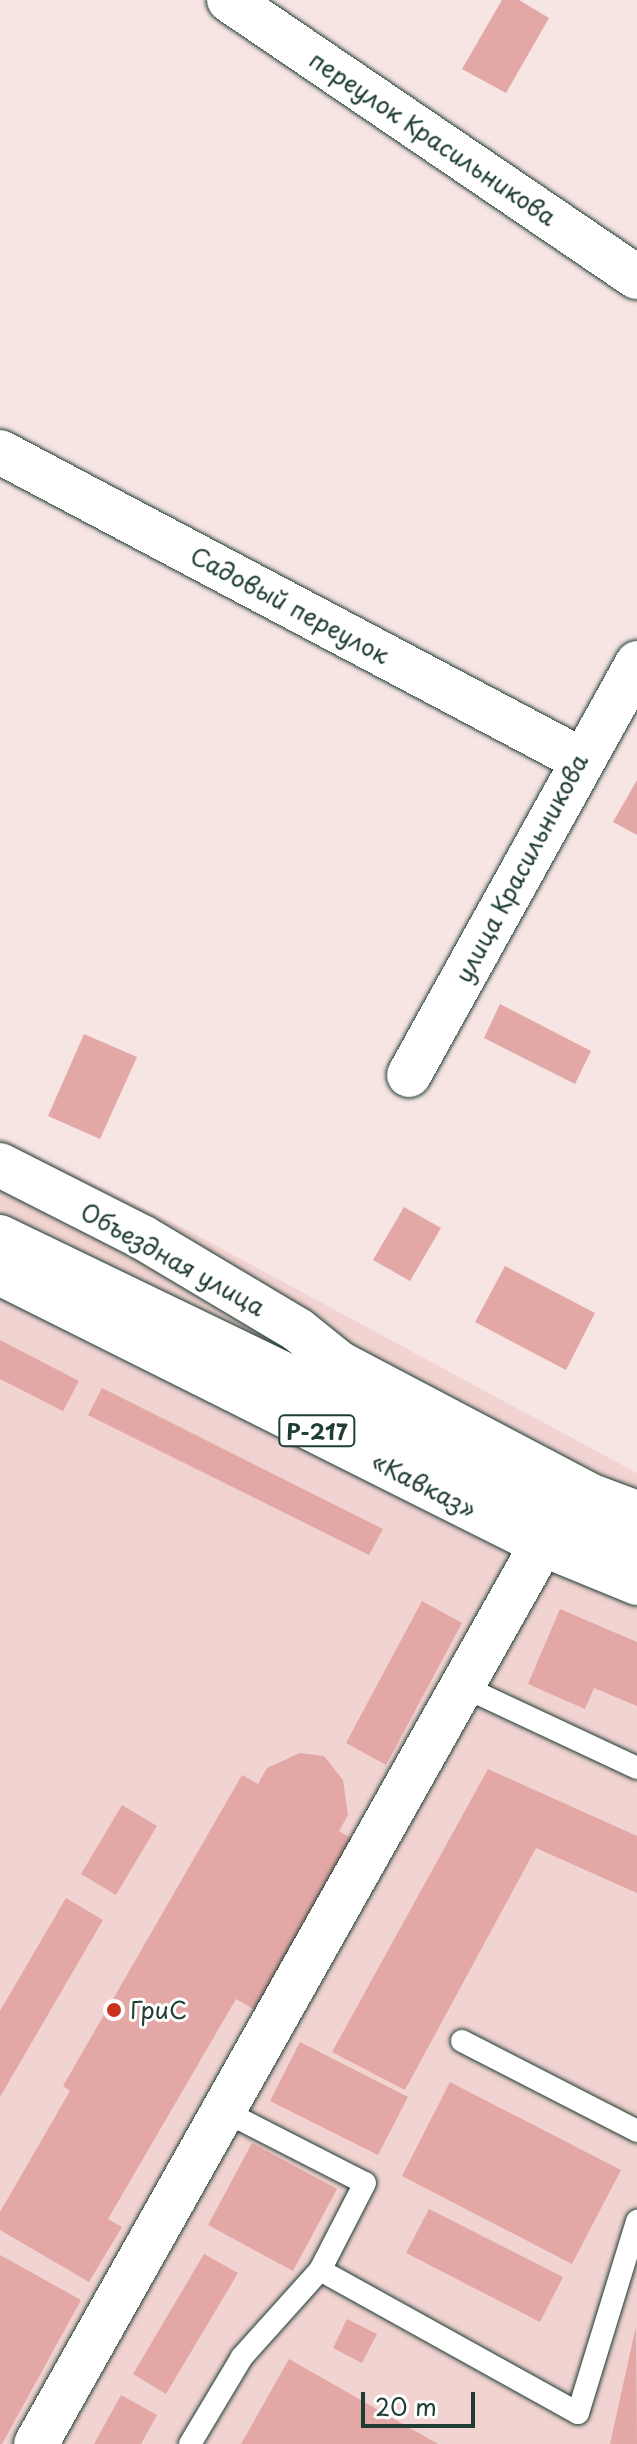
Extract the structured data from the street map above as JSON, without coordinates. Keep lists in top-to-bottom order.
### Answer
{
  "streets": {
    "street": [
      "переулок Красильникова",
      "Садовый переулок",
      "улица Красильникова",
      "Объездная улица",
      "Р-217",
      "«Кавказ»"
    ]
  },
  "crossings": [
    ["Садовый переулок", "улица Красильникова"],
    ["Объездная улица", "«Кавказ»"]
  ],
  "places": ["ГриС"],
  "scale_bar": "20 m"
}
